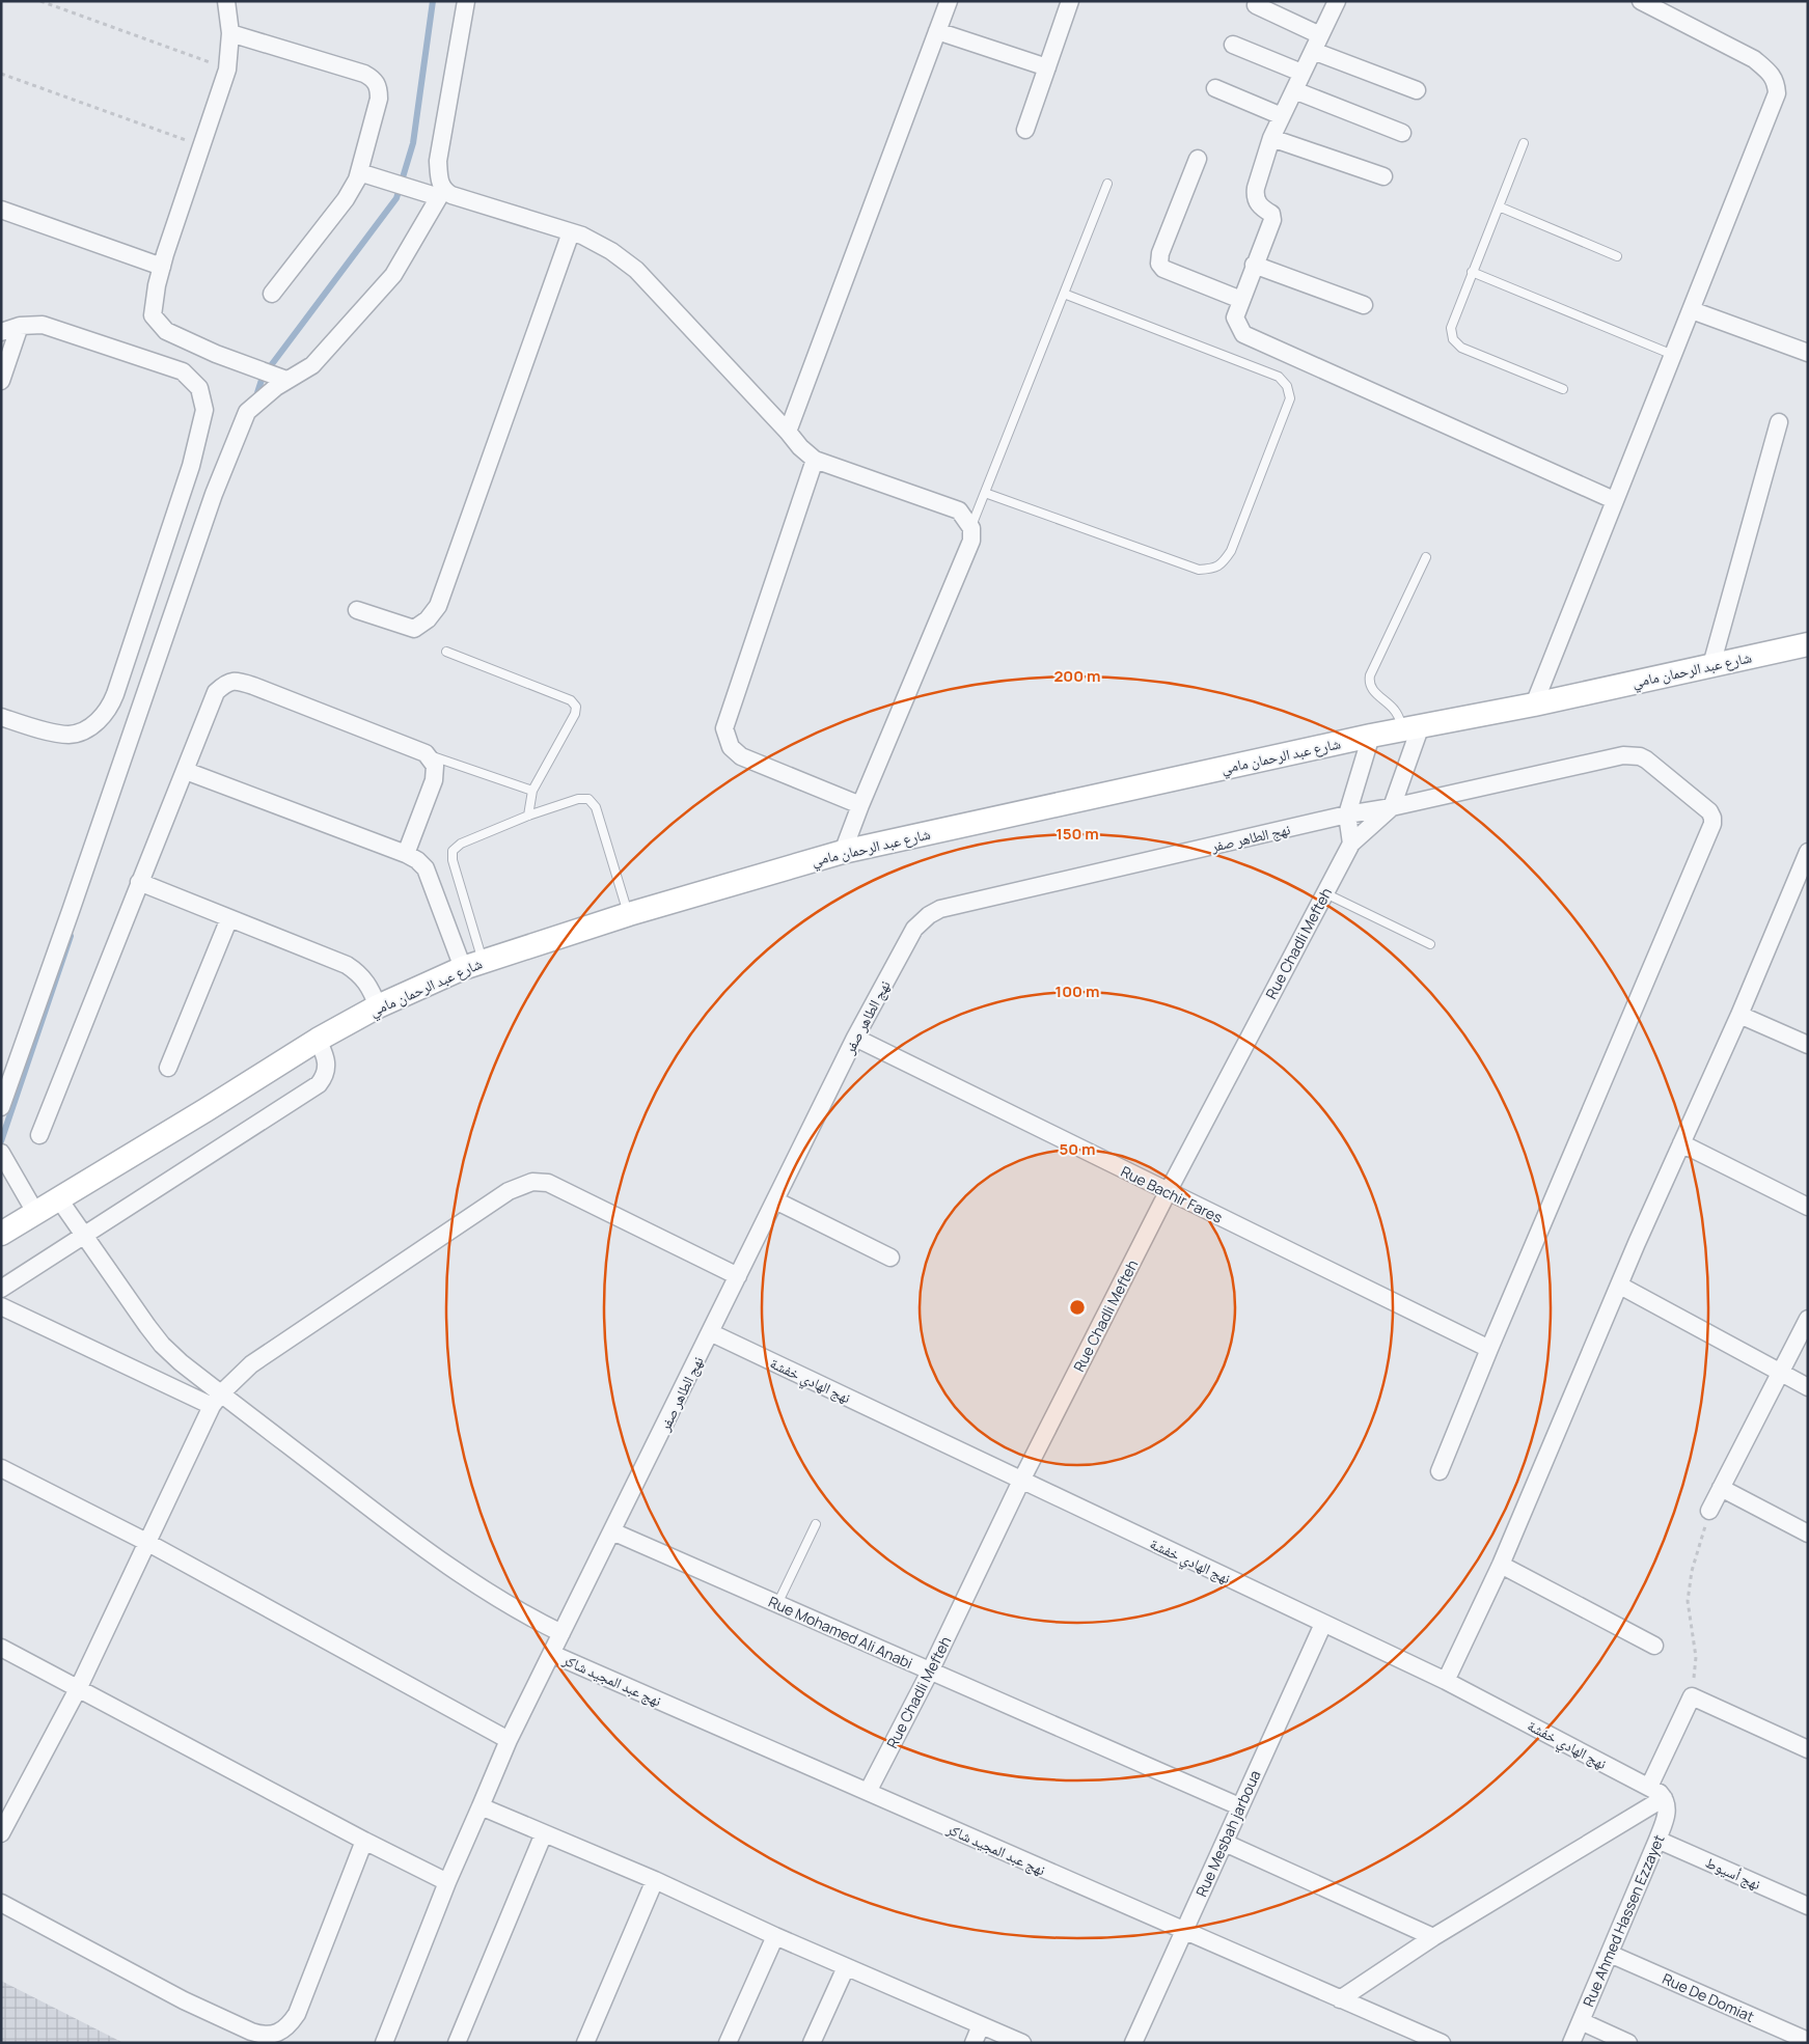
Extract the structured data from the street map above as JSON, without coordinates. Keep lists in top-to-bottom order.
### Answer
{
  "streets": {
    "street": [
      "شارع عبد الرحمان مامي",
      "نهج الطاهر صفر",
      "Rue Chadli Mefteh",
      "Rue Bachir Fares",
      "نهج الهادي خفشة",
      "Rue Mohamed Ali Anabi",
      "نهج عبد المجيد شاكر",
      "Rue Mesbah jarboua",
      "نهج أسيوط",
      "Rue Ahmed Hassen Ezzayet",
      "Rue De Domiat"
    ]
  },
  "crossings": [
    ["نهج الطاهر صفر", "Rue Bachir Fares"],
    ["نهج الطاهر صفر", "نهج الهادي خفشة"],
    ["نهج الطاهر صفر", "Rue Mohamed Ali Anabi"],
    ["نهج الطاهر صفر", "نهج عبد المجيد شاكر"],
    ["Rue Chadli Mefteh", "Rue Bachir Fares"],
    ["Rue Chadli Mefteh", "نهج الهادي خفشة"],
    ["Rue Chadli Mefteh", "Rue Mohamed Ali Anabi"],
    ["Rue Chadli Mefteh", "نهج عبد المجيد شاكر"],
    ["نهج الهادي خفشة", "Rue Mesbah jarboua"],
    ["نهج الهادي خفشة", "Rue Ahmed Hassen Ezzayet"],
    ["Rue Mohamed Ali Anabi", "Rue Mesbah jarboua"],
    ["نهج عبد المجيد شاكر", "Rue Mesbah jarboua"],
    ["نهج أسيوط", "Rue Ahmed Hassen Ezzayet"],
    ["Rue Ahmed Hassen Ezzayet", "Rue De Domiat"]
  ],
  "rings": [
    "200 m",
    "150 m",
    "100 m",
    "50 m"
  ]
}
